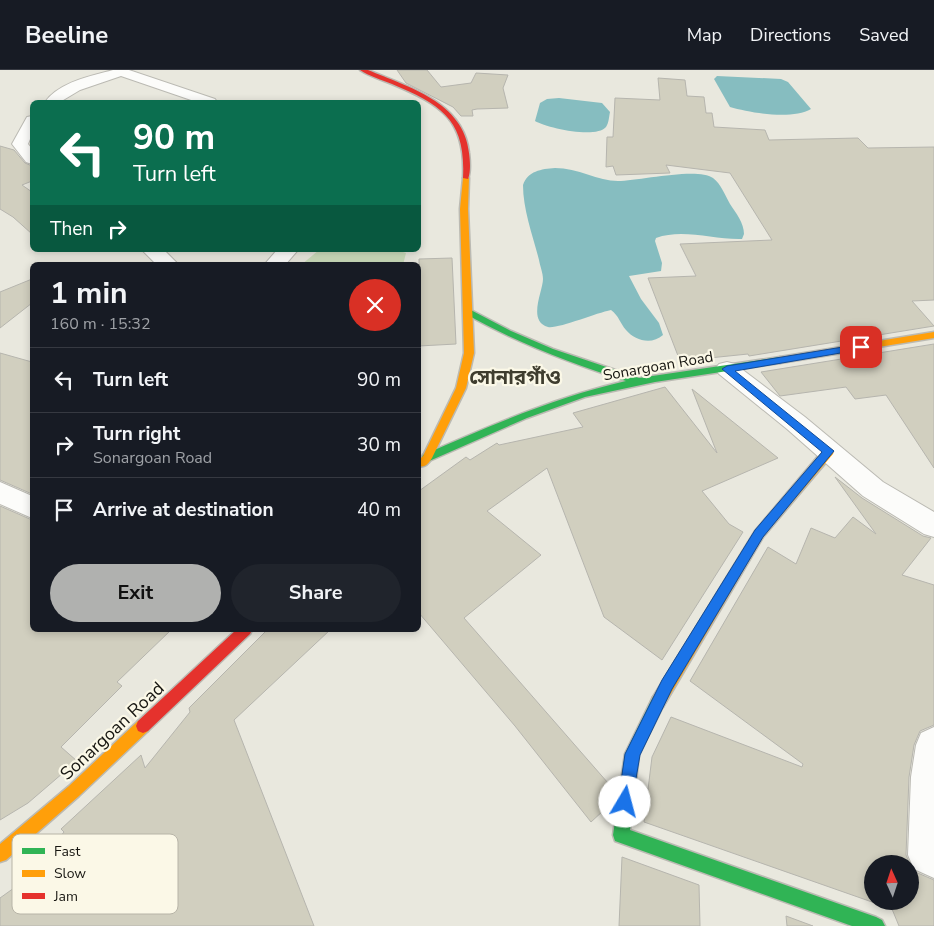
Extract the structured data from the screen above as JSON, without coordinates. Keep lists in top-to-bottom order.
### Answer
{
  "streets": {
    "main road": ["Sonargoan Road"]
  },
  "districts": ["সোনারগাঁও"],
  "legend": ["Fast", "Slow", "Jam"],
  "north": "top",
  "page": {
    "header": "Beeline",
    "nav": ["Map", "Directions", "Saved"],
    "turn": ["90 m", "Turn left"],
    "then": "Then",
    "heading": ["1 min", "160 m · 15:32"],
    "list": [
      {
        "name": "Turn left",
        "value": "90 m"
      },
      {
        "name": "Turn right",
        "note": "Sonargoan Road",
        "value": "30 m"
      },
      {
        "name": "Arrive at destination",
        "value": "40 m"
      }
    ],
    "buttons": ["Exit", "Share"]
  }
}
